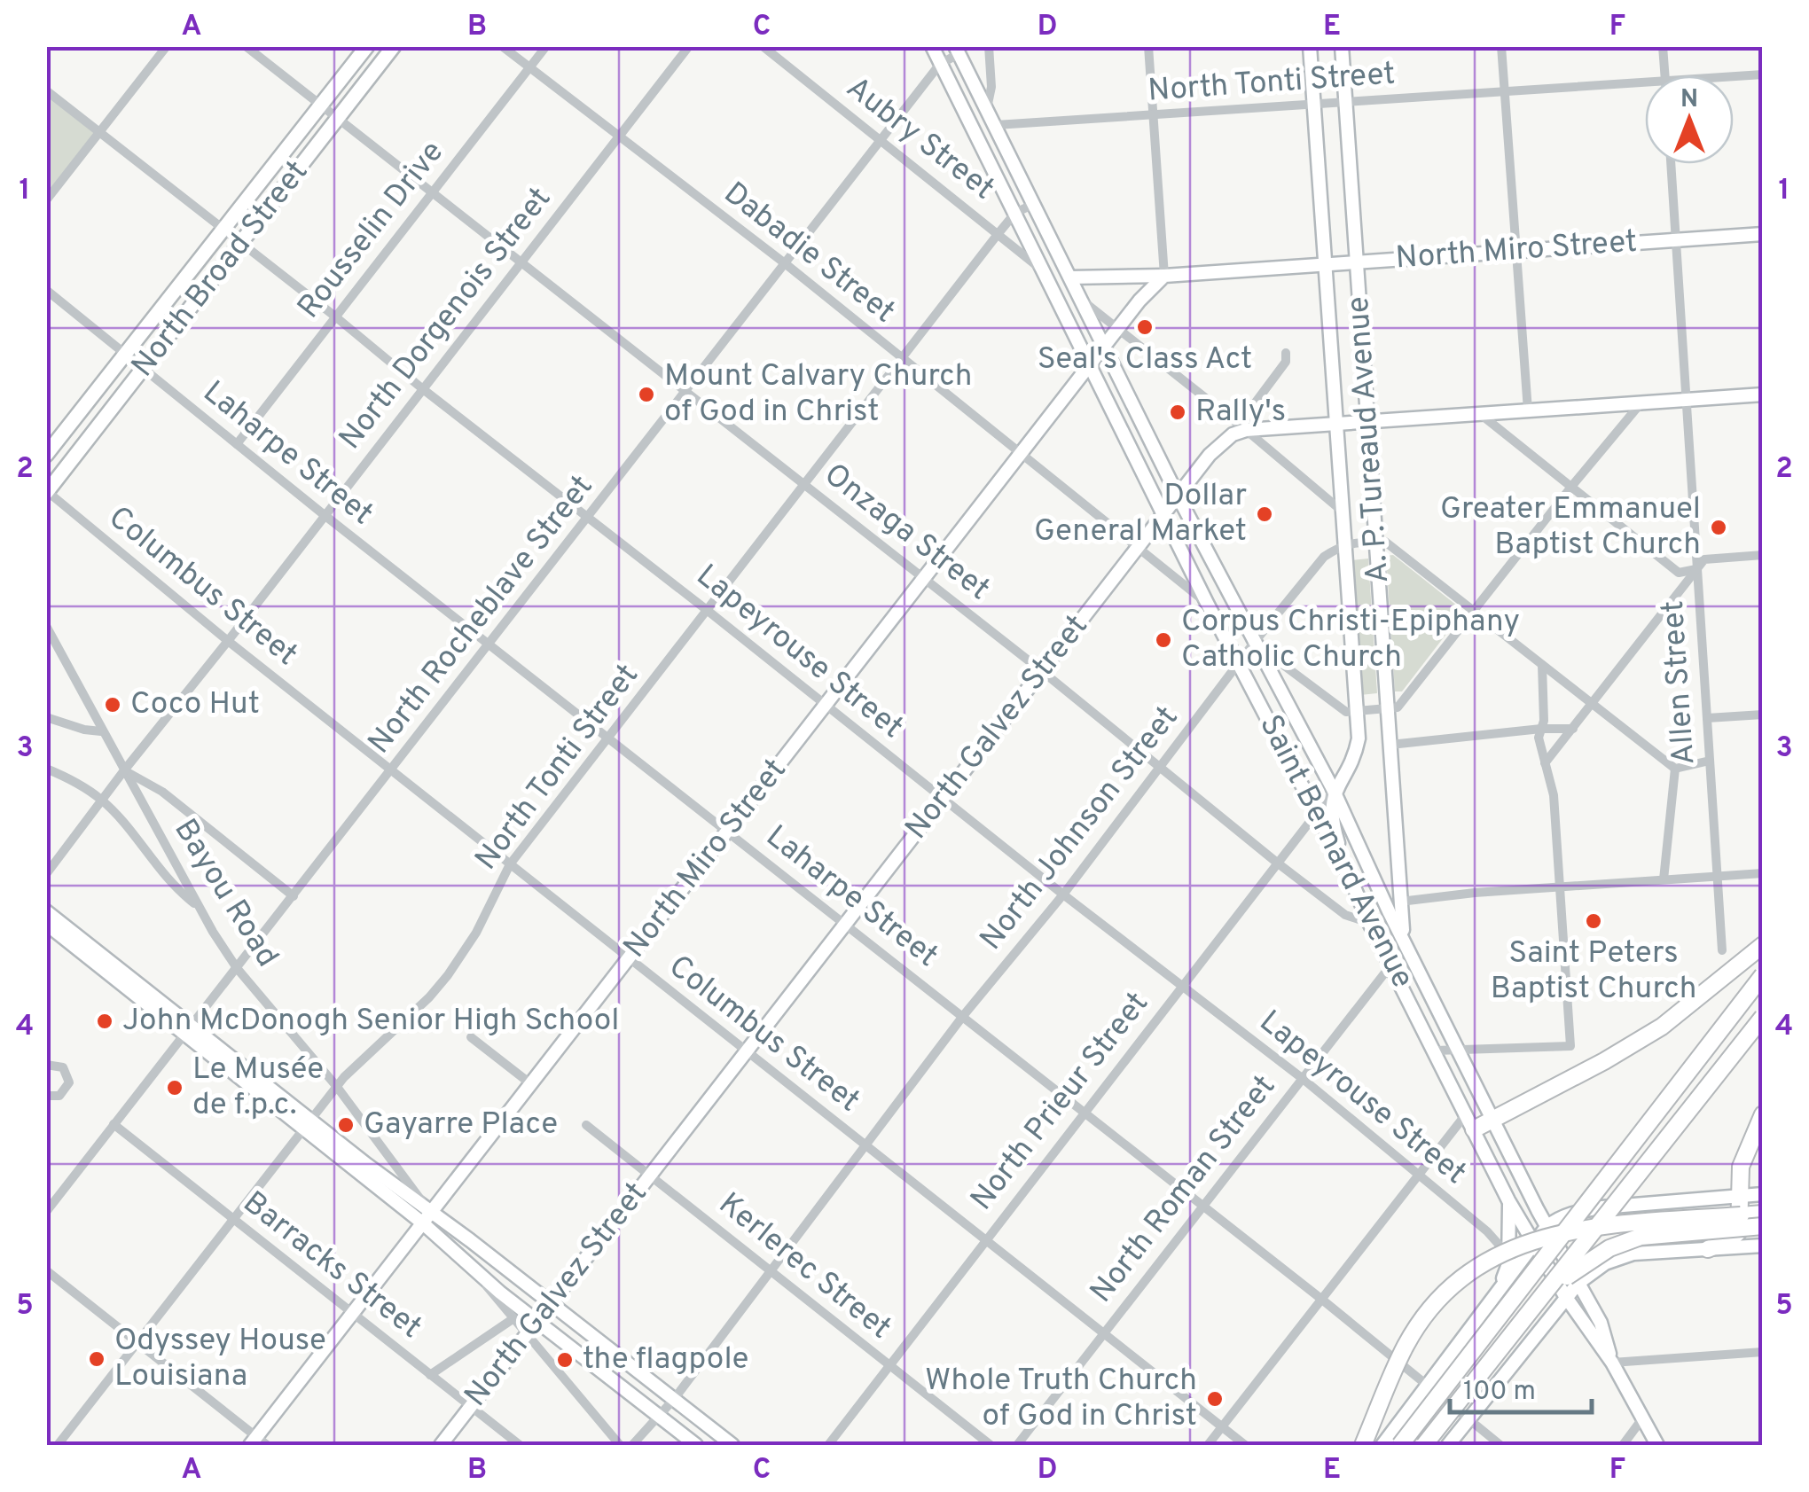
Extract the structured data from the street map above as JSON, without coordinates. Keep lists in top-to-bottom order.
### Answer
{
  "streets": {
    "main road": ["North Broad Street"],
    "street": [
      "North Tonti Street",
      "Aubry Street",
      "Rousselin Drive",
      "North Miro Street",
      "Dabadie Street",
      "North Dorgenois Street",
      "A. P. Tureaud Avenue",
      "Laharpe Street",
      "Onzaga Street",
      "Columbus Street",
      "North Rocheblave Street",
      "Lapeyrouse Street",
      "Allen Street",
      "North Galvez Street",
      "North Johnson Street",
      "Saint Bernard Avenue",
      "Bayou Road",
      "North Prieur Street",
      "North Roman Street",
      "Barracks Street",
      "Kerlerec Street"
    ]
  },
  "crossings": [
    ["North Tonti Street", "Aubry Street"],
    ["North Tonti Street", "Dabadie Street"],
    ["North Tonti Street", "A. P. Tureaud Avenue"],
    ["North Tonti Street", "Laharpe Street"],
    ["North Tonti Street", "Onzaga Street"],
    ["North Tonti Street", "Columbus Street"],
    ["North Tonti Street", "Lapeyrouse Street"],
    ["North Tonti Street", "Saint Bernard Avenue"],
    ["North Tonti Street", "Bayou Road"],
    ["North Tonti Street", "Barracks Street"],
    ["Aubry Street", "North Rocheblave Street"],
    ["Aubry Street", "Saint Bernard Avenue"],
    ["Rousselin Drive", "Dabadie Street"],
    ["Rousselin Drive", "Laharpe Street"],
    ["Rousselin Drive", "Onzaga Street"],
    ["Rousselin Drive", "Lapeyrouse Street"],
    ["North Miro Street", "Dabadie Street"],
    ["North Miro Street", "A. P. Tureaud Avenue"],
    ["North Miro Street", "Laharpe Street"],
    ["North Miro Street", "Onzaga Street"],
    ["North Miro Street", "Columbus Street"],
    ["North Miro Street", "Lapeyrouse Street"],
    ["North Miro Street", "Allen Street"],
    ["North Miro Street", "Saint Bernard Avenue"],
    ["North Miro Street", "Bayou Road"],
    ["North Miro Street", "Barracks Street"],
    ["Dabadie Street", "North Dorgenois Street"],
    ["Dabadie Street", "North Rocheblave Street"],
    ["Dabadie Street", "North Galvez Street"],
    ["Dabadie Street", "Saint Bernard Avenue"],
    ["North Broad Street", "Laharpe Street"],
    ["North Broad Street", "Onzaga Street"],
    ["North Broad Street", "Columbus Street"],
    ["North Broad Street", "Lapeyrouse Street"],
    ["North Dorgenois Street", "Laharpe Street"],
    ["North Dorgenois Street", "Onzaga Street"],
    ["North Dorgenois Street", "Columbus Street"],
    ["North Dorgenois Street", "Lapeyrouse Street"],
    ["North Dorgenois Street", "Bayou Road"],
    ["A. P. Tureaud Avenue", "North Galvez Street"],
    ["A. P. Tureaud Avenue", "North Johnson Street"],
    ["A. P. Tureaud Avenue", "Saint Bernard Avenue"],
    ["A. P. Tureaud Avenue", "North Prieur Street"],
    ["Laharpe Street", "North Rocheblave Street"],
    ["Laharpe Street", "North Galvez Street"],
    ["Laharpe Street", "North Johnson Street"],
    ["Laharpe Street", "North Prieur Street"],
    ["Laharpe Street", "North Roman Street"],
    ["Onzaga Street", "North Rocheblave Street"],
    ["Onzaga Street", "North Galvez Street"],
    ["Onzaga Street", "North Johnson Street"],
    ["Onzaga Street", "Saint Bernard Avenue"],
    ["Onzaga Street", "North Prieur Street"],
    ["Columbus Street", "North Rocheblave Street"],
    ["Columbus Street", "North Galvez Street"],
    ["Columbus Street", "North Johnson Street"],
    ["Columbus Street", "North Prieur Street"],
    ["Columbus Street", "North Roman Street"],
    ["North Rocheblave Street", "Lapeyrouse Street"],
    ["North Rocheblave Street", "Saint Bernard Avenue"],
    ["North Rocheblave Street", "Bayou Road"],
    ["North Rocheblave Street", "Barracks Street"],
    ["Lapeyrouse Street", "North Galvez Street"],
    ["Lapeyrouse Street", "North Johnson Street"],
    ["Lapeyrouse Street", "North Prieur Street"],
    ["Lapeyrouse Street", "North Roman Street"],
    ["Allen Street", "North Galvez Street"],
    ["North Galvez Street", "Saint Bernard Avenue"],
    ["North Galvez Street", "Barracks Street"],
    ["North Galvez Street", "Kerlerec Street"],
    ["North Johnson Street", "Saint Bernard Avenue"],
    ["North Johnson Street", "Kerlerec Street"],
    ["Saint Bernard Avenue", "North Prieur Street"],
    ["Saint Bernard Avenue", "North Roman Street"],
    ["North Prieur Street", "Kerlerec Street"]
  ],
  "places": [
    "Seal's Class Act",
    "Mount Calvary Church of God in Christ",
    "Rally's",
    "Dollar General Market",
    "Greater Emmanuel Baptist Church",
    "Corpus Christi-Epiphany Catholic Church",
    "Coco Hut",
    "Saint Peters Baptist Church",
    "John McDonogh Senior High School",
    "Le Musée de f.p.c.",
    "Gayarre Place",
    "Odyssey House Louisiana",
    "the flagpole",
    "Whole Truth Church of God in Christ"
  ],
  "scale_bar": "100 m",
  "north": "top",
  "grid": {
    "columns": [
      "A",
      "B",
      "C",
      "D",
      "E",
      "F"
    ],
    "rows": [
      "1",
      "2",
      "3",
      "4",
      "5"
    ]
  }
}
